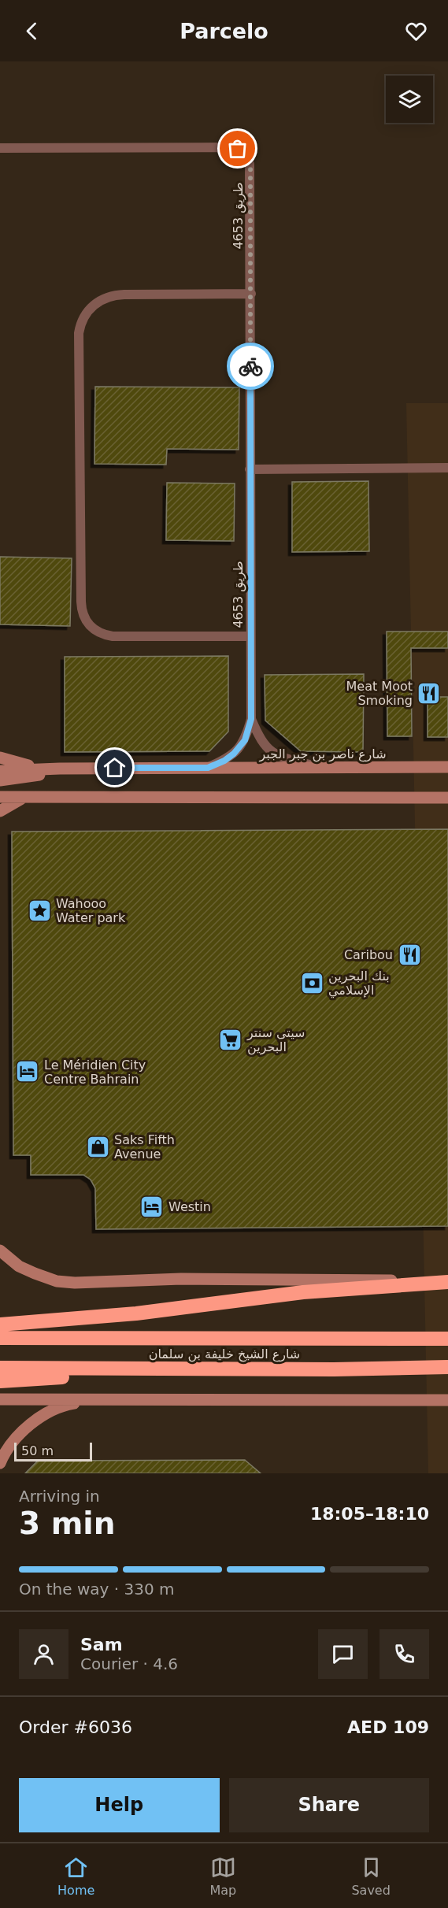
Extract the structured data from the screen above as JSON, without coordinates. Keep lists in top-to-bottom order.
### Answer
{
  "streets": {
    "highway": ["شارع الشيخ خليفة بن سلمان"],
    "main road": ["شارع ناصر بن جبر الجبر"],
    "street": ["طريق 4653"]
  },
  "crossings": [
    ["طريق 4653", "شارع ناصر بن جبر الجبر"]
  ],
  "places": {
    "restaurant": ["Meat Moot Smoking", "Caribou"],
    "place": ["Wahooo Water park"],
    "bank": ["بنك البحرين الإسلامي"],
    "supermarket": ["سيتي سنتر البحرين"],
    "hotel": ["Le Méridien City Centre Bahrain", "Westin"],
    "shop": ["Saks Fifth Avenue"]
  },
  "scale_bar": "50 m",
  "page": {
    "header": "Parcelo",
    "scale": "50 m",
    "heading": ["3 min", "Arriving in", "18:05–18:10"],
    "panel": [
      "Sam",
      "Courier · 4.6",
      "Order #6036",
      "AED 109"
    ],
    "bar": "On the way · 330 m",
    "buttons": ["Help", "Share"],
    "tabs": ["Home", "Map", "Saved"]
  }
}
